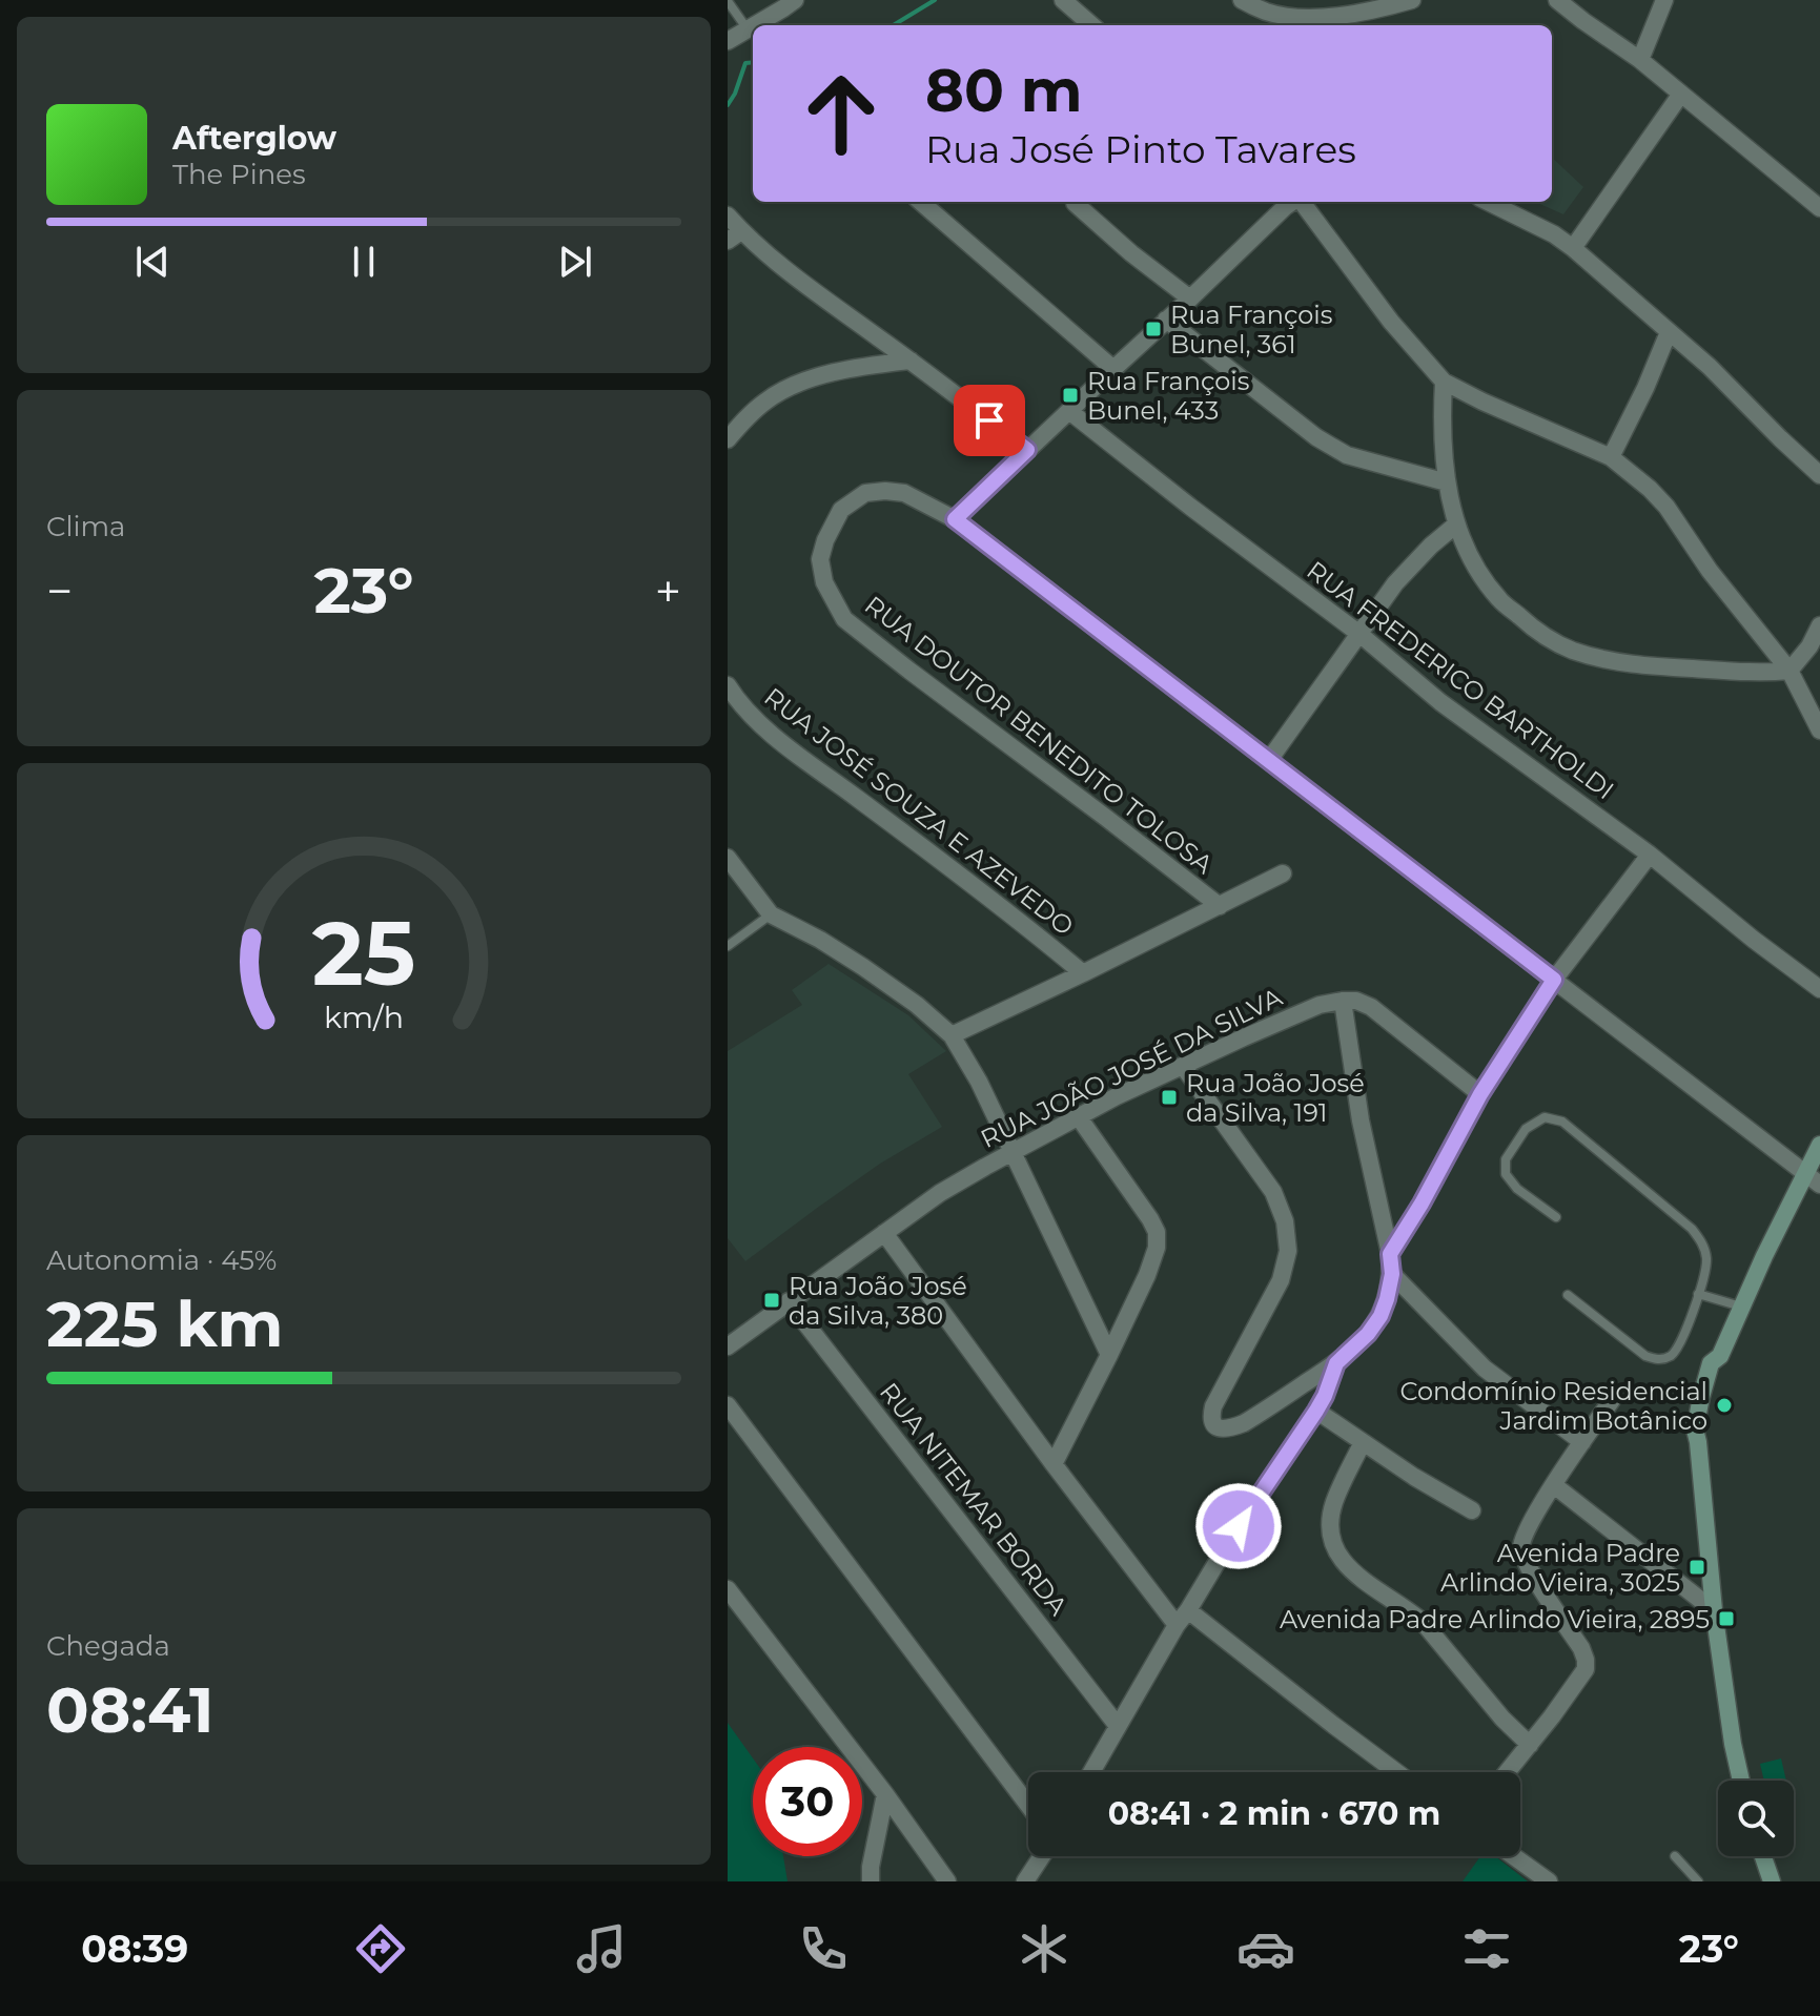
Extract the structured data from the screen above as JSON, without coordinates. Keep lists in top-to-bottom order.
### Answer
{
  "streets": {
    "street": [
      "RUA FREDERICO BARTHOLDI",
      "RUA DOUTOR BENEDITO TOLOSA",
      "RUA JOSÉ SOUZA E AZEVEDO",
      "RUA JOÃO JOSÉ DA SILVA",
      "RUA NITEMAR BORDA"
    ]
  },
  "crossings": [
    ["RUA JOÃO JOSÉ DA SILVA", "RUA NITEMAR BORDA"]
  ],
  "places": {
    "transit": [
      "Rua François Bunel, 361",
      "Rua François Bunel, 433",
      "Rua João José da Silva, 191",
      "Rua João José da Silva, 380",
      "Avenida Padre Arlindo Vieira, 3025",
      "Avenida Padre Arlindo Vieira, 2895"
    ],
    "other": ["Condomínio Residencial Jardim Botânico"]
  },
  "page": {
    "turn": ["80 m", "Rua José Pinto Tavares"],
    "song": ["Afterglow", "The Pines"],
    "tile": [
      "Clima",
      ["Autonomia · 45%", "225 km"],
      ["Chegada", "08:41"]
    ],
    "heat": ["−", "23°", "+"],
    "limit": "30",
    "trip": "08:41 · 2 min · 670 m",
    "tabs": ["08:39", "23°"],
    "gauge": ["25", "km/h"]
  }
}
